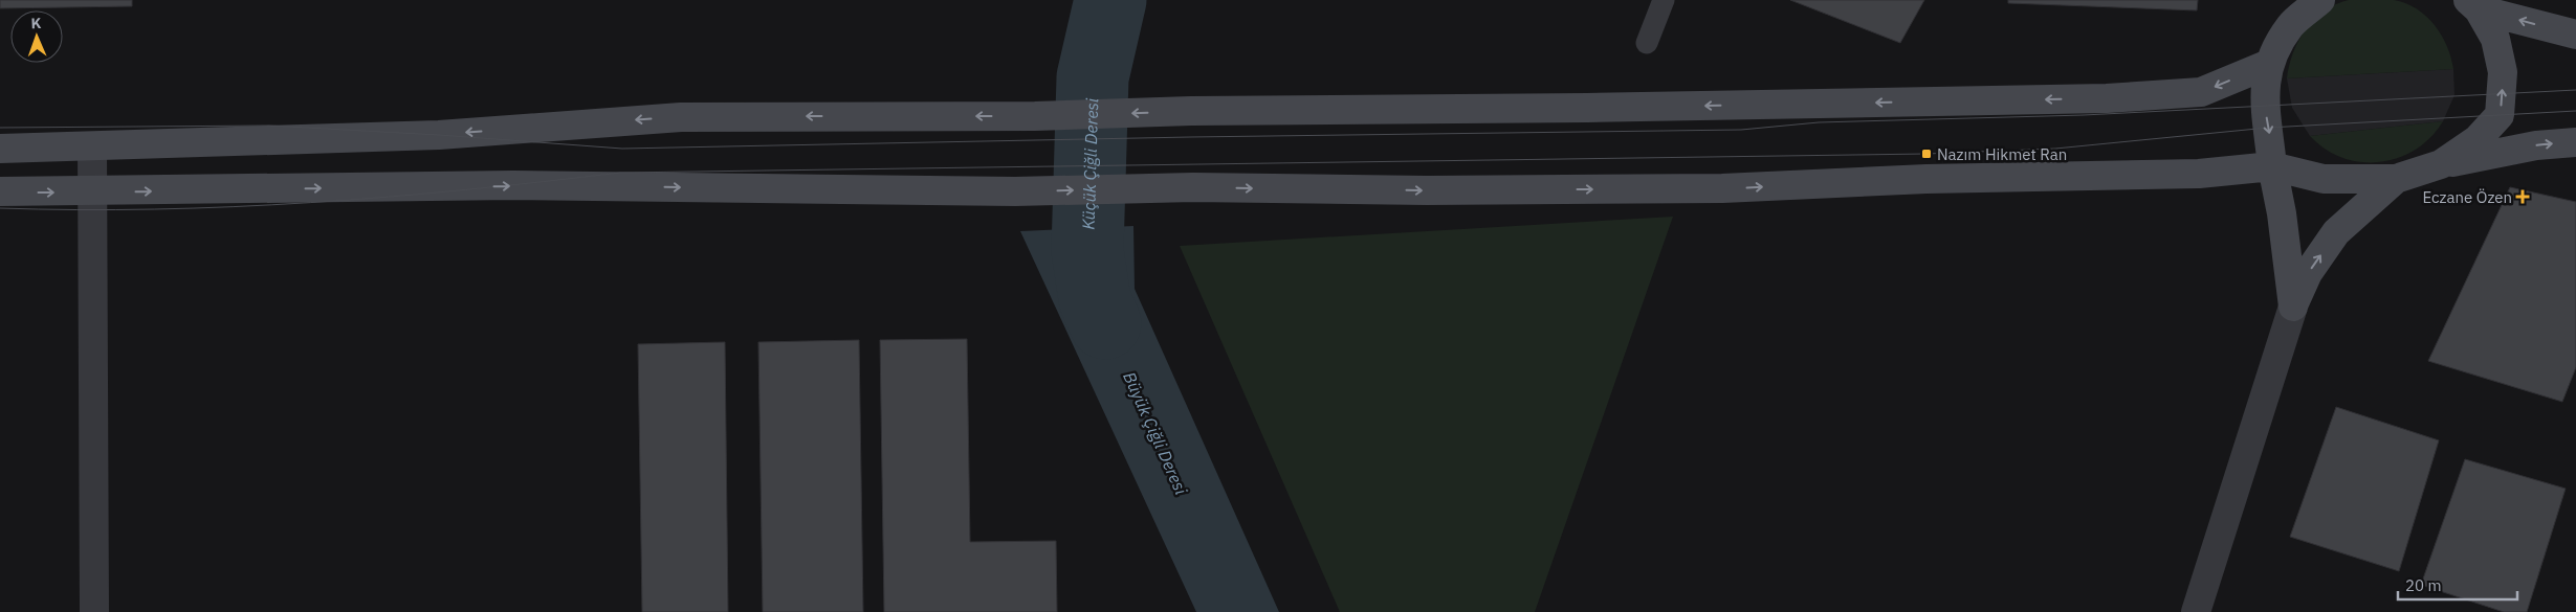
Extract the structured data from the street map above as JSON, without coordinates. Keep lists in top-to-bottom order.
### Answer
{
  "water": ["Küçük Çiğli Deresi", "Büyük Çiğli Deresi"],
  "places": {
    "transit": ["Nazım Hikmet Ran"],
    "health": ["Eczane Özen"]
  },
  "scale_bar": "20 m",
  "north": "top"
}
